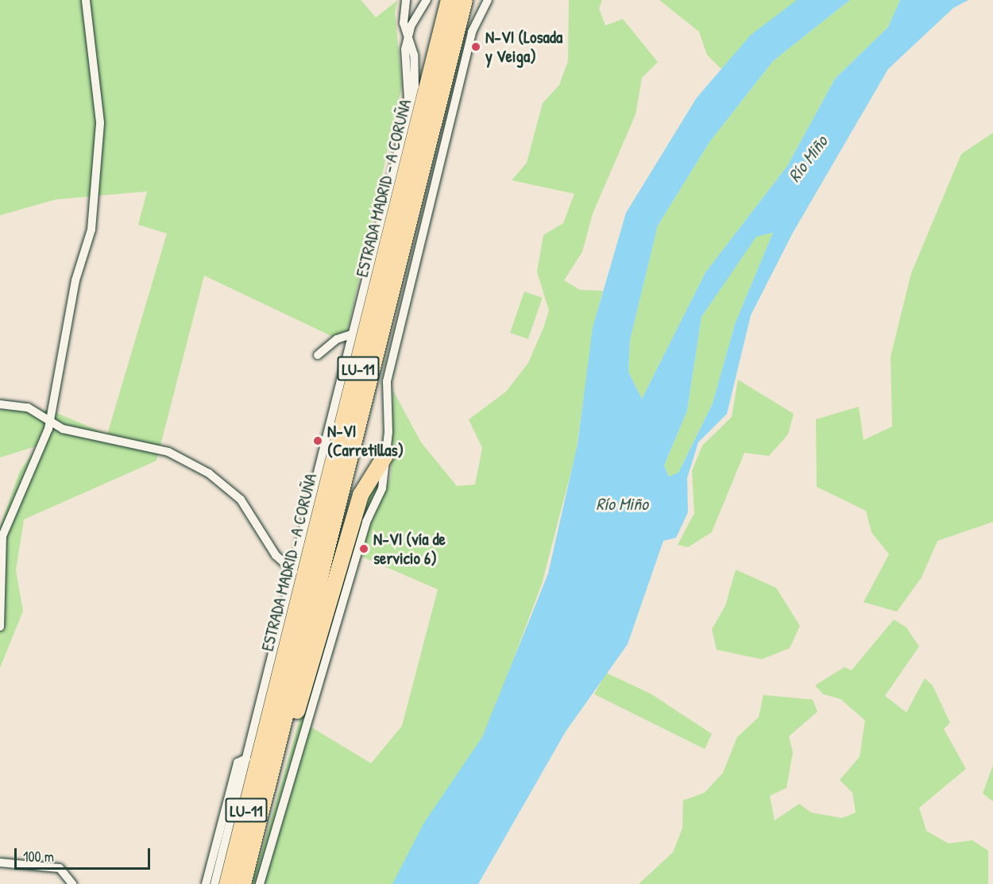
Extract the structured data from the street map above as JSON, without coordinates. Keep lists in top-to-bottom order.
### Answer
{
  "streets": {
    "highway": ["ESTRADA MADRID - A CORUÑA", "LU-11"]
  },
  "water": ["Río Miño"],
  "places": ["N-VI (Losada y Veiga)", "N-VI (Carretillas)", "N-VI (vía de servicio 6)"],
  "scale_bar": "100 m"
}
